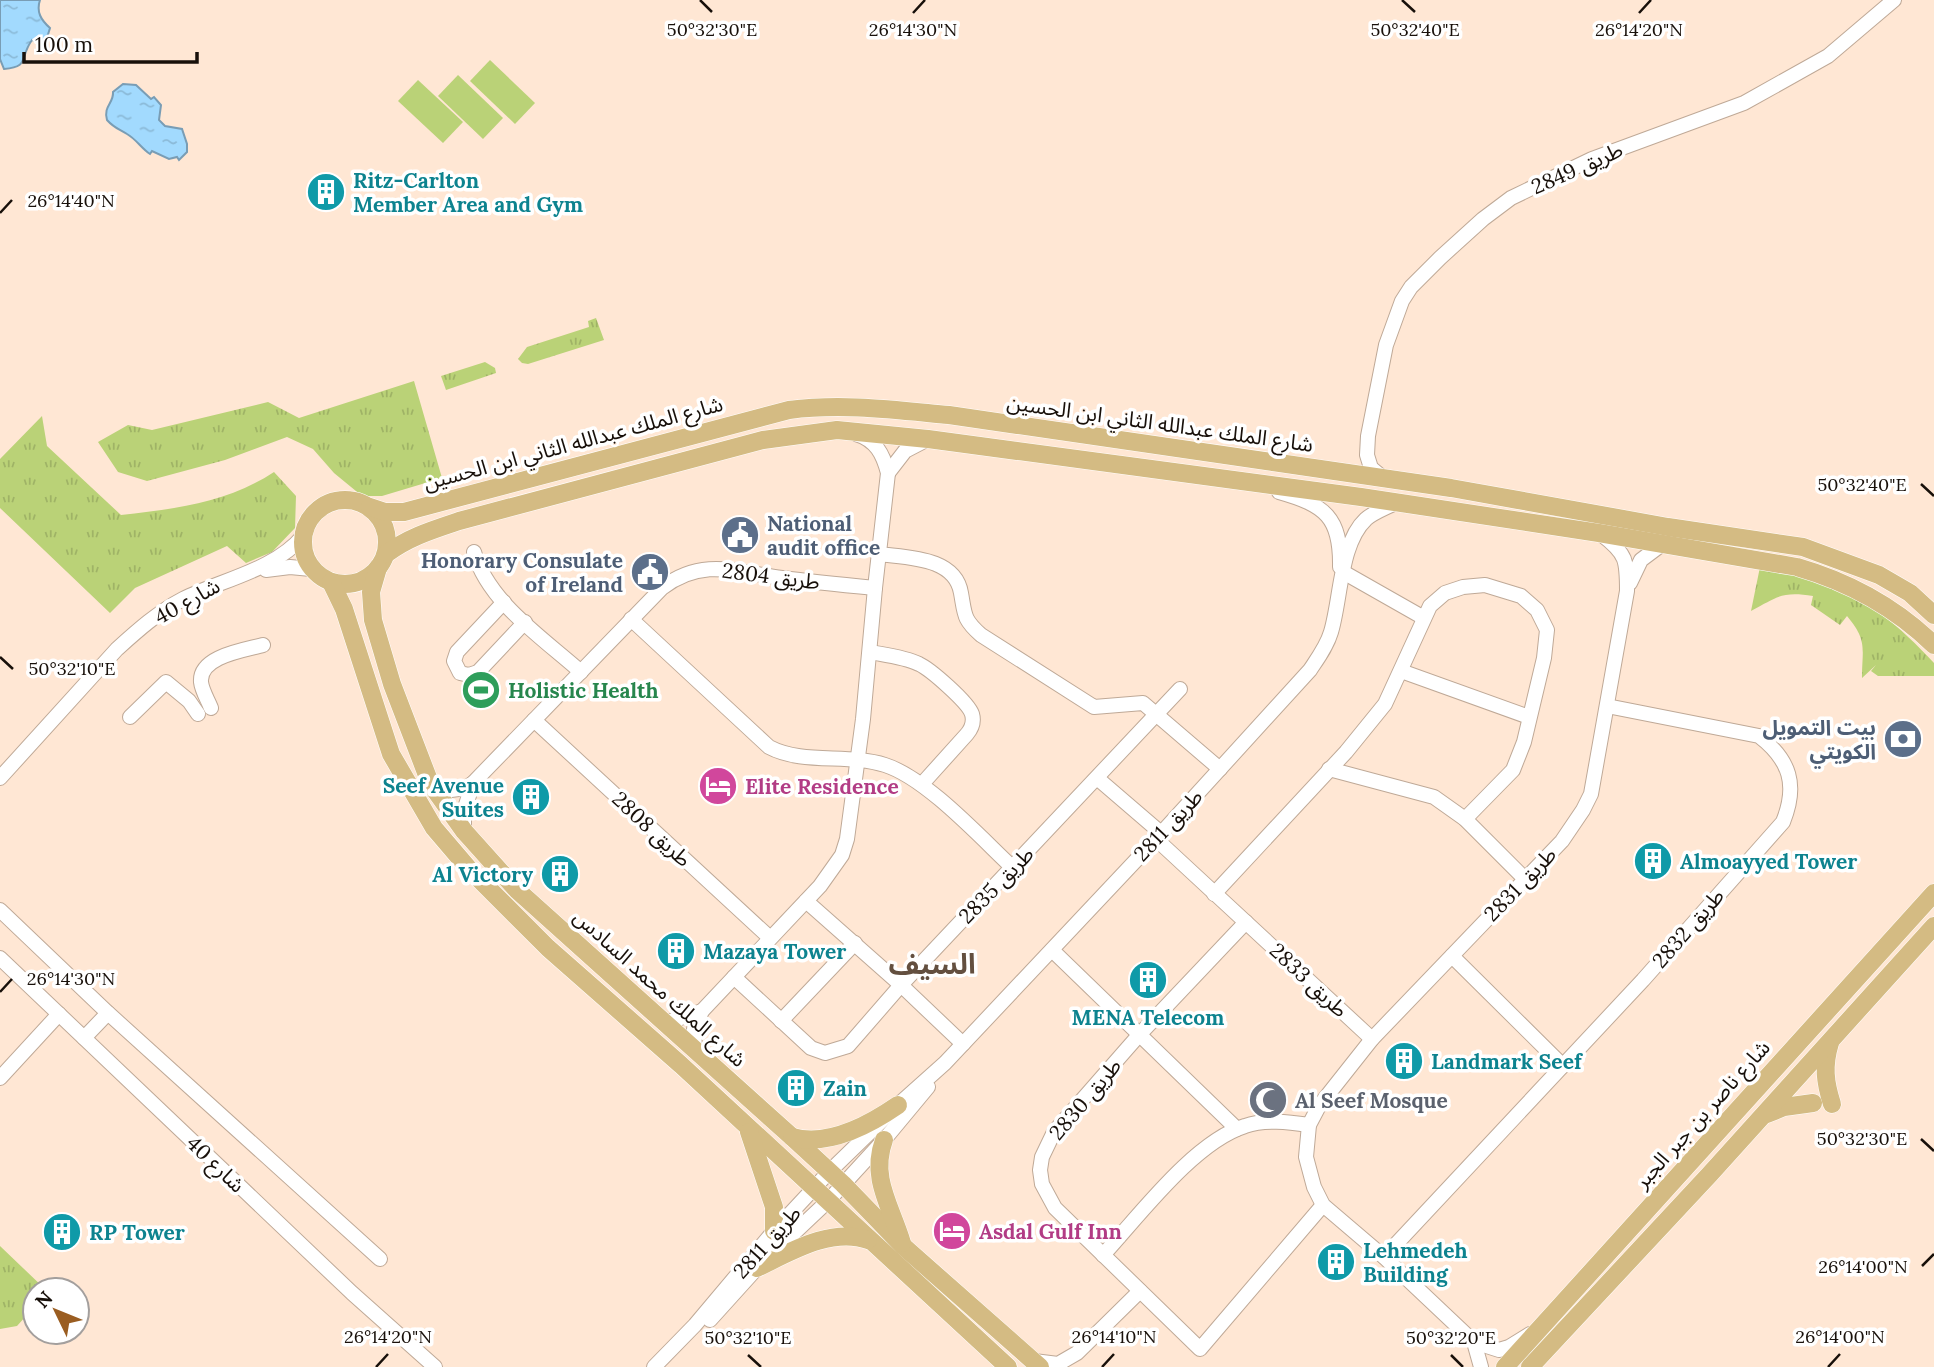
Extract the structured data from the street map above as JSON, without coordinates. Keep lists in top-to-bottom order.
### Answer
{
  "streets": {
    "main road": ["شارع الملك عبدالله الثاني ابن الحسين", "شارع الملك محمد السادس", "شارع ناصر بن جبر الجبر"],
    "street": [
      "طريق 2849",
      "طريق 2804",
      "شارع 40",
      "طريق 2811",
      "طريق 2808",
      "طريق 2831",
      "طريق 2835",
      "طريق 2832",
      "طريق 2833",
      "طريق 2830"
    ]
  },
  "crossings": [
    ["طريق 2849", "شارع الملك عبدالله الثاني ابن الحسين"],
    ["شارع الملك عبدالله الثاني ابن الحسين", "شارع 40"],
    ["شارع الملك عبدالله الثاني ابن الحسين", "شارع الملك محمد السادس"],
    ["طريق 2804", "طريق 2808"],
    ["شارع 40", "شارع الملك محمد السادس"],
    ["طريق 2811", "طريق 2833"],
    ["طريق 2811", "شارع الملك محمد السادس"],
    ["طريق 2831", "طريق 2832"],
    ["طريق 2831", "طريق 2833"],
    ["طريق 2831", "طريق 2830"],
    ["طريق 2835", "طريق 2833"]
  ],
  "districts": ["السيف"],
  "places": {
    "building": [
      "Ritz-Carlton Member Area and Gym",
      "Seef Avenue Suites",
      "Almoayyed Tower",
      "Al Victory",
      "Mazaya Tower",
      "MENA Telecom",
      "Landmark Seef",
      "Zain",
      "RP Tower",
      "Lehmedeh Building"
    ],
    "public building": ["National audit office", "Honorary Consulate of Ireland"],
    "sports": ["Holistic Health"],
    "bank": ["بيت التمويل الكويتي"],
    "hotel": ["Elite Residence", "Asdal Gulf Inn"],
    "mosque": ["Al Seef Mosque"]
  },
  "scale_bar": "100 m",
  "north": "top left",
  "coordinates": [
    "50°32'30\"E",
    "50°32'40\"E",
    "26°14'30\"N",
    "26°14'20\"N",
    "26°14'40\"N",
    "50°32'10\"E",
    "26°14'00\"N",
    "26°14'10\"N",
    "50°32'20\"E"
  ]
}
